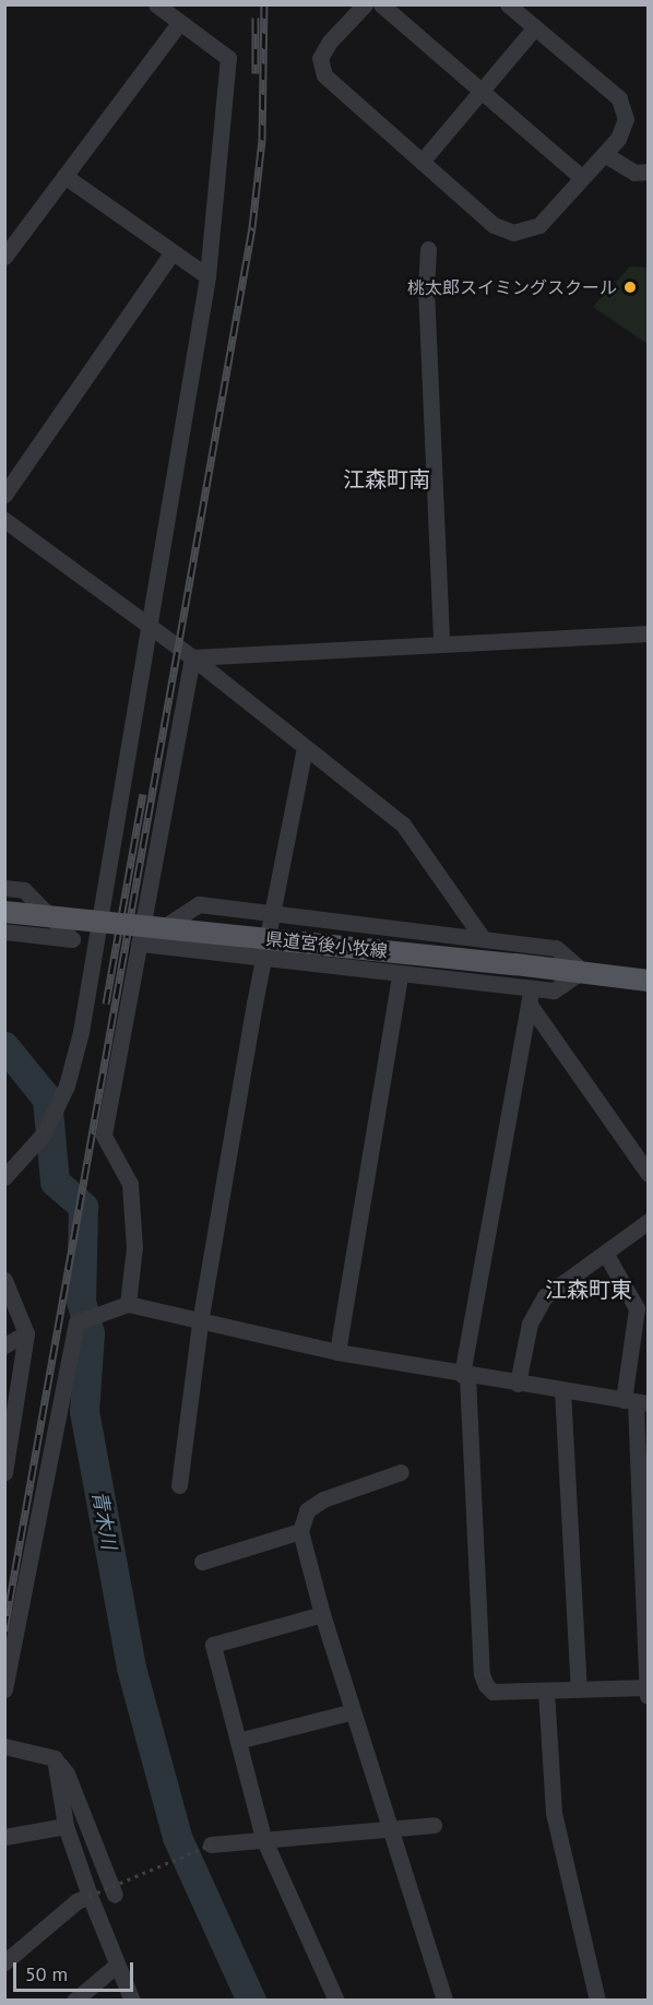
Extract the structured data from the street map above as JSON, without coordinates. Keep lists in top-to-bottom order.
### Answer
{
  "streets": {
    "main road": ["県道宮後小牧線"]
  },
  "districts": ["江森町南", "江森町東"],
  "water": ["青木川"],
  "places": ["桃太郎スイミングスクール"],
  "scale_bar": "50 m"
}
